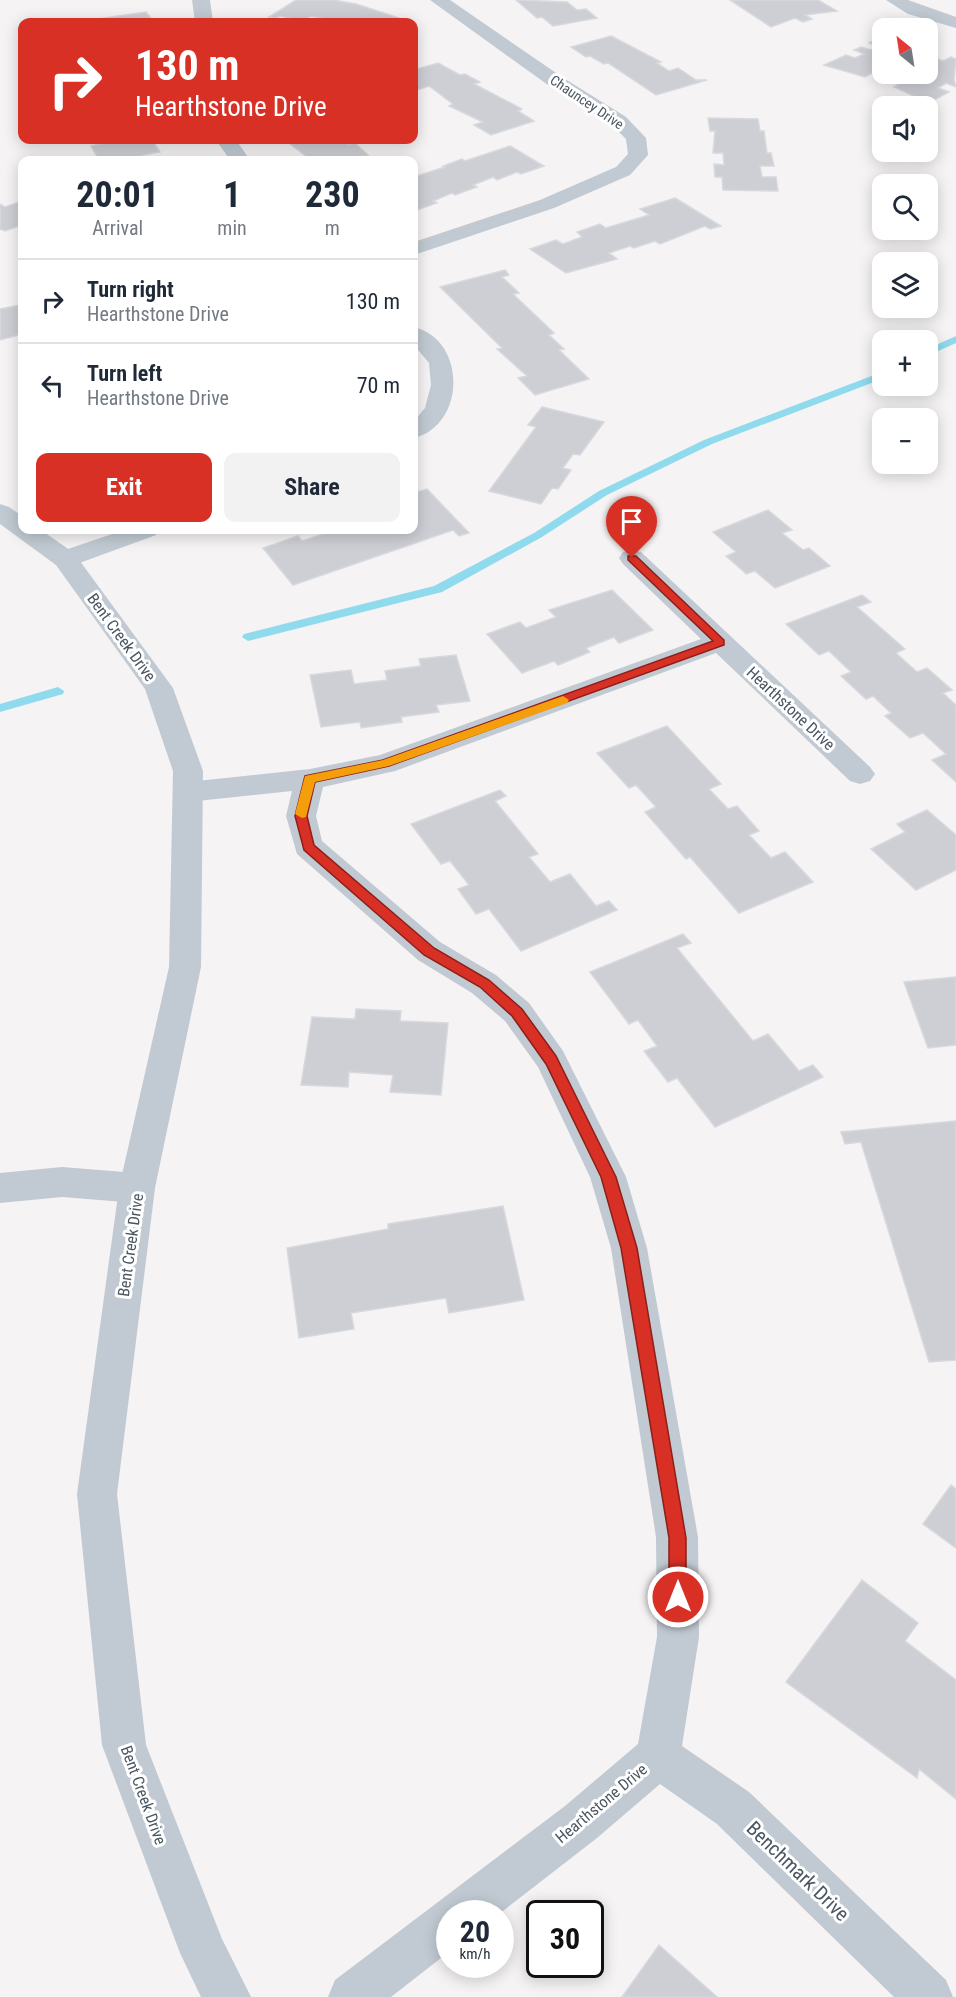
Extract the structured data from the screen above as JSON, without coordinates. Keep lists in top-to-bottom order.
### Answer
{
  "streets": {
    "street": [
      "Chauncey Drive",
      "Bent Creek Drive",
      "Hearthstone Drive",
      "Benchmark Drive"
    ]
  },
  "crossings": [
    ["Hearthstone Drive", "Benchmark Drive"]
  ],
  "north": "top left",
  "page": {
    "map_buttons": ["+", "−"],
    "turn": ["130 m", "Hearthstone Drive"],
    "eta": [
      "20:01",
      "Arrival",
      "1",
      "min",
      "230",
      "m"
    ],
    "list": [
      {
        "name": "Turn right",
        "note": "Hearthstone Drive",
        "value": "130 m"
      },
      {
        "name": "Turn left",
        "note": "Hearthstone Drive",
        "value": "70 m"
      }
    ],
    "buttons": ["Exit", "Share"],
    "speed": "20 km/h",
    "limit": "30"
  }
}
